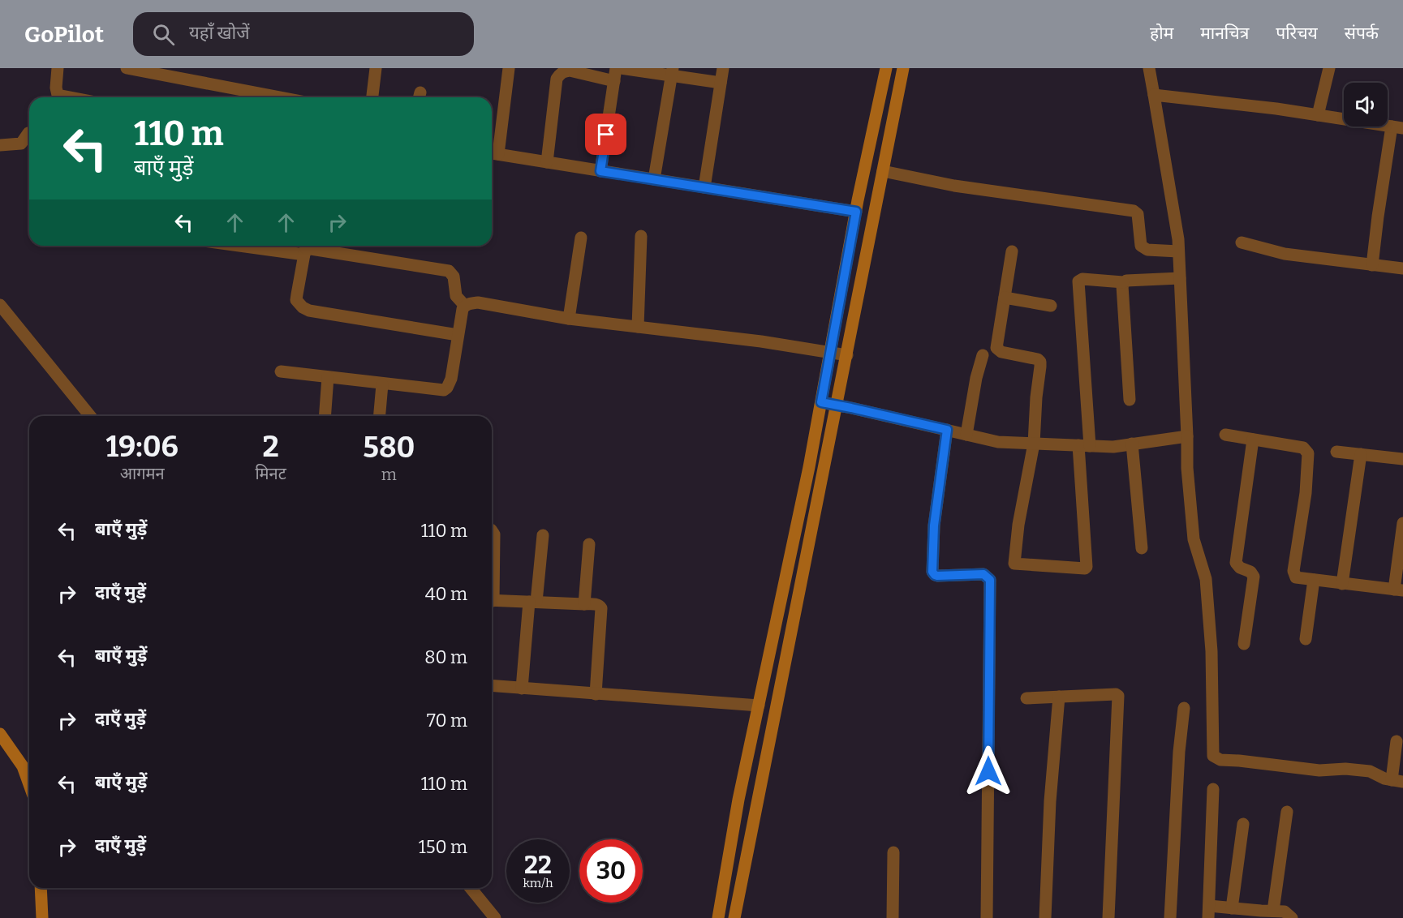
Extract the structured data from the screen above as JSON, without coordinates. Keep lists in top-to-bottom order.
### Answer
{
  "page": {
    "header": "GoPilot",
    "search": "यहाँ खोजें",
    "nav": [
      "होम",
      "मानचित्र",
      "परिचय",
      "संपर्क"
    ],
    "turn": ["110 m", "बाएँ मुड़ें"],
    "eta": [
      "19:06",
      "आगमन",
      "2",
      "मिनट",
      "580",
      "m"
    ],
    "list": [
      {
        "name": "बाएँ मुड़ें",
        "value": "110 m"
      },
      {
        "name": "दाएँ मुड़ें",
        "value": "40 m"
      },
      {
        "name": "बाएँ मुड़ें",
        "value": "80 m"
      },
      {
        "name": "दाएँ मुड़ें",
        "value": "70 m"
      },
      {
        "name": "बाएँ मुड़ें",
        "value": "110 m"
      },
      {
        "name": "दाएँ मुड़ें",
        "value": "150 m"
      }
    ],
    "speed": "22 km/h",
    "limit": "30"
  }
}
